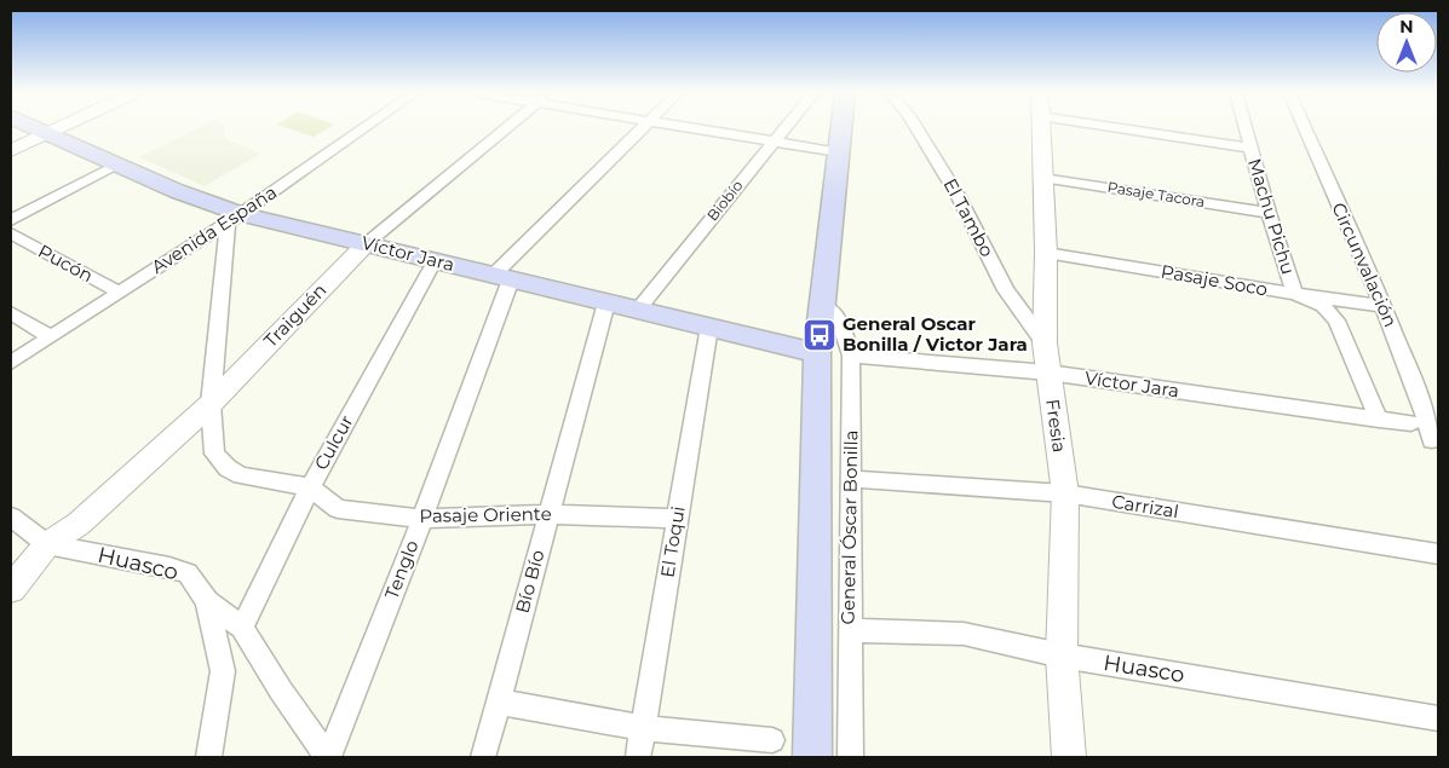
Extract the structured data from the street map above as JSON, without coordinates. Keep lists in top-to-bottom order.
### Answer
{
  "streets": {
    "main road": ["Víctor Jara", "General Óscar Bonilla"],
    "street": [
      "Pasaje Tacora",
      "Biobío",
      "Machu Pichu",
      "El Tambo",
      "Avenida España",
      "Pucón",
      "Circunvalación",
      "Pasaje Soco",
      "Traiguén",
      "Fresia",
      "Culcur",
      "Carrizal",
      "Pasaje Oriente",
      "El Toqui",
      "Huasco",
      "Tenglo",
      "Bío Bío"
    ]
  },
  "crossings": [
    ["Pasaje Tacora", "Machu Pichu"],
    ["Pasaje Tacora", "Fresia"],
    ["Biobío", "Víctor Jara"],
    ["Machu Pichu", "Víctor Jara"],
    ["Machu Pichu", "Pasaje Soco"],
    ["El Tambo", "Fresia"],
    ["Avenida España", "Víctor Jara"],
    ["Avenida España", "Pucón"],
    ["Avenida España", "Pasaje Oriente"],
    ["Víctor Jara", "Traiguén"],
    ["Víctor Jara", "Fresia"],
    ["Víctor Jara", "Culcur"],
    ["Víctor Jara", "Pasaje Oriente"],
    ["Víctor Jara", "General Óscar Bonilla"],
    ["Víctor Jara", "El Toqui"],
    ["Víctor Jara", "Tenglo"],
    ["Víctor Jara", "Bío Bío"],
    ["Circunvalación", "Pasaje Soco"],
    ["Pasaje Soco", "Fresia"],
    ["Traiguén", "Pasaje Oriente"],
    ["Traiguén", "Huasco"],
    ["Fresia", "Carrizal"],
    ["Fresia", "Huasco"],
    ["Culcur", "Pasaje Oriente"],
    ["Culcur", "Huasco"],
    ["Carrizal", "General Óscar Bonilla"],
    ["Pasaje Oriente", "El Toqui"],
    ["Pasaje Oriente", "Tenglo"],
    ["Pasaje Oriente", "Bío Bío"],
    ["General Óscar Bonilla", "Huasco"],
    ["Huasco", "Tenglo"]
  ],
  "places": {
    "bus stop": ["General Oscar Bonilla / Victor Jara"]
  },
  "north": "top"
}
